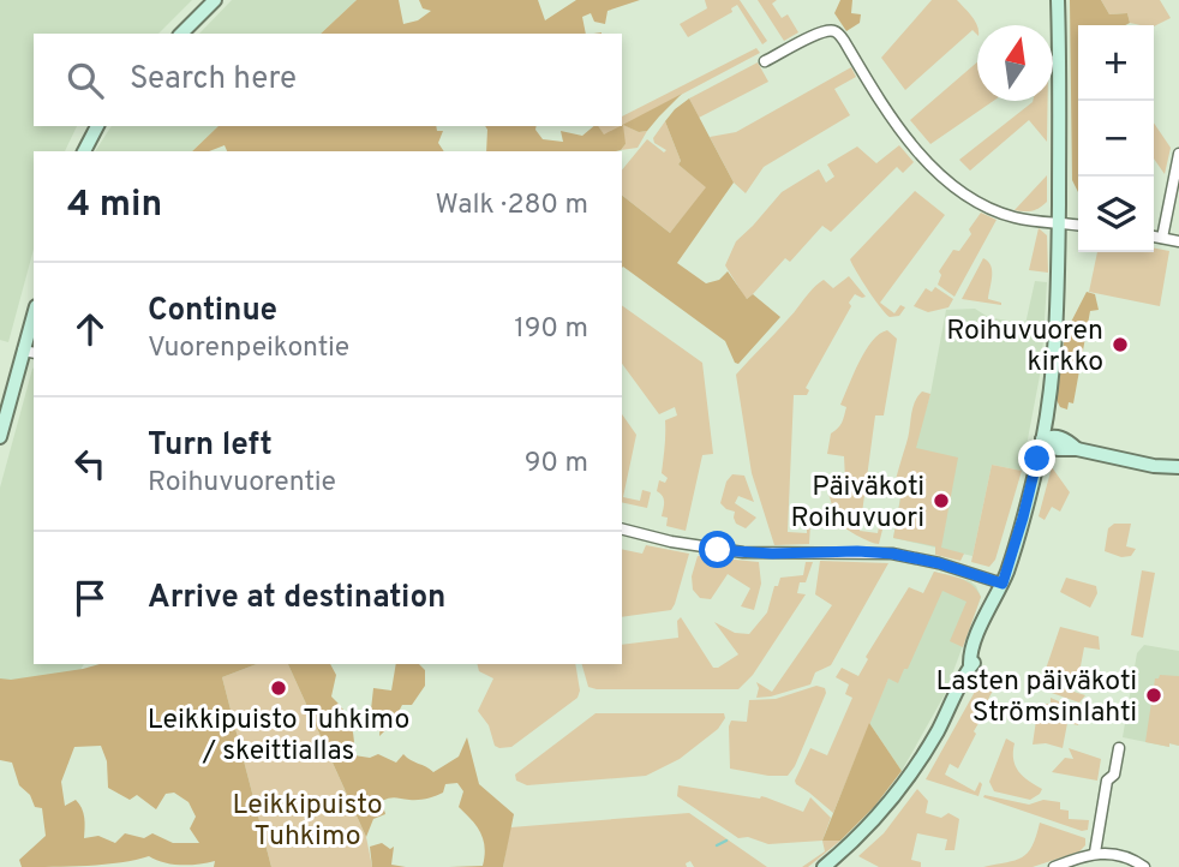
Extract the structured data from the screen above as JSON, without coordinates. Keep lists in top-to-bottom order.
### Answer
{
  "parks": ["Leikkipuisto Tuhkimo"],
  "places": [
    "Roihuvuoren kirkko",
    "Päiväkoti Roihuvuori",
    "Leikkipuisto Tuhkimo / skeittiallas",
    "Lasten päiväkoti Strömsinlahti"
  ],
  "north": "top",
  "page": {
    "map_buttons": ["+", "−"],
    "search": "Search here",
    "heading": ["4 min", "Walk · 280 m"],
    "list": [
      ["Continue", "Vuorenpeikontie", "190 m"],
      ["Turn left", "Roihuvuorentie", "90 m"],
      "Arrive at destination"
    ]
  }
}
